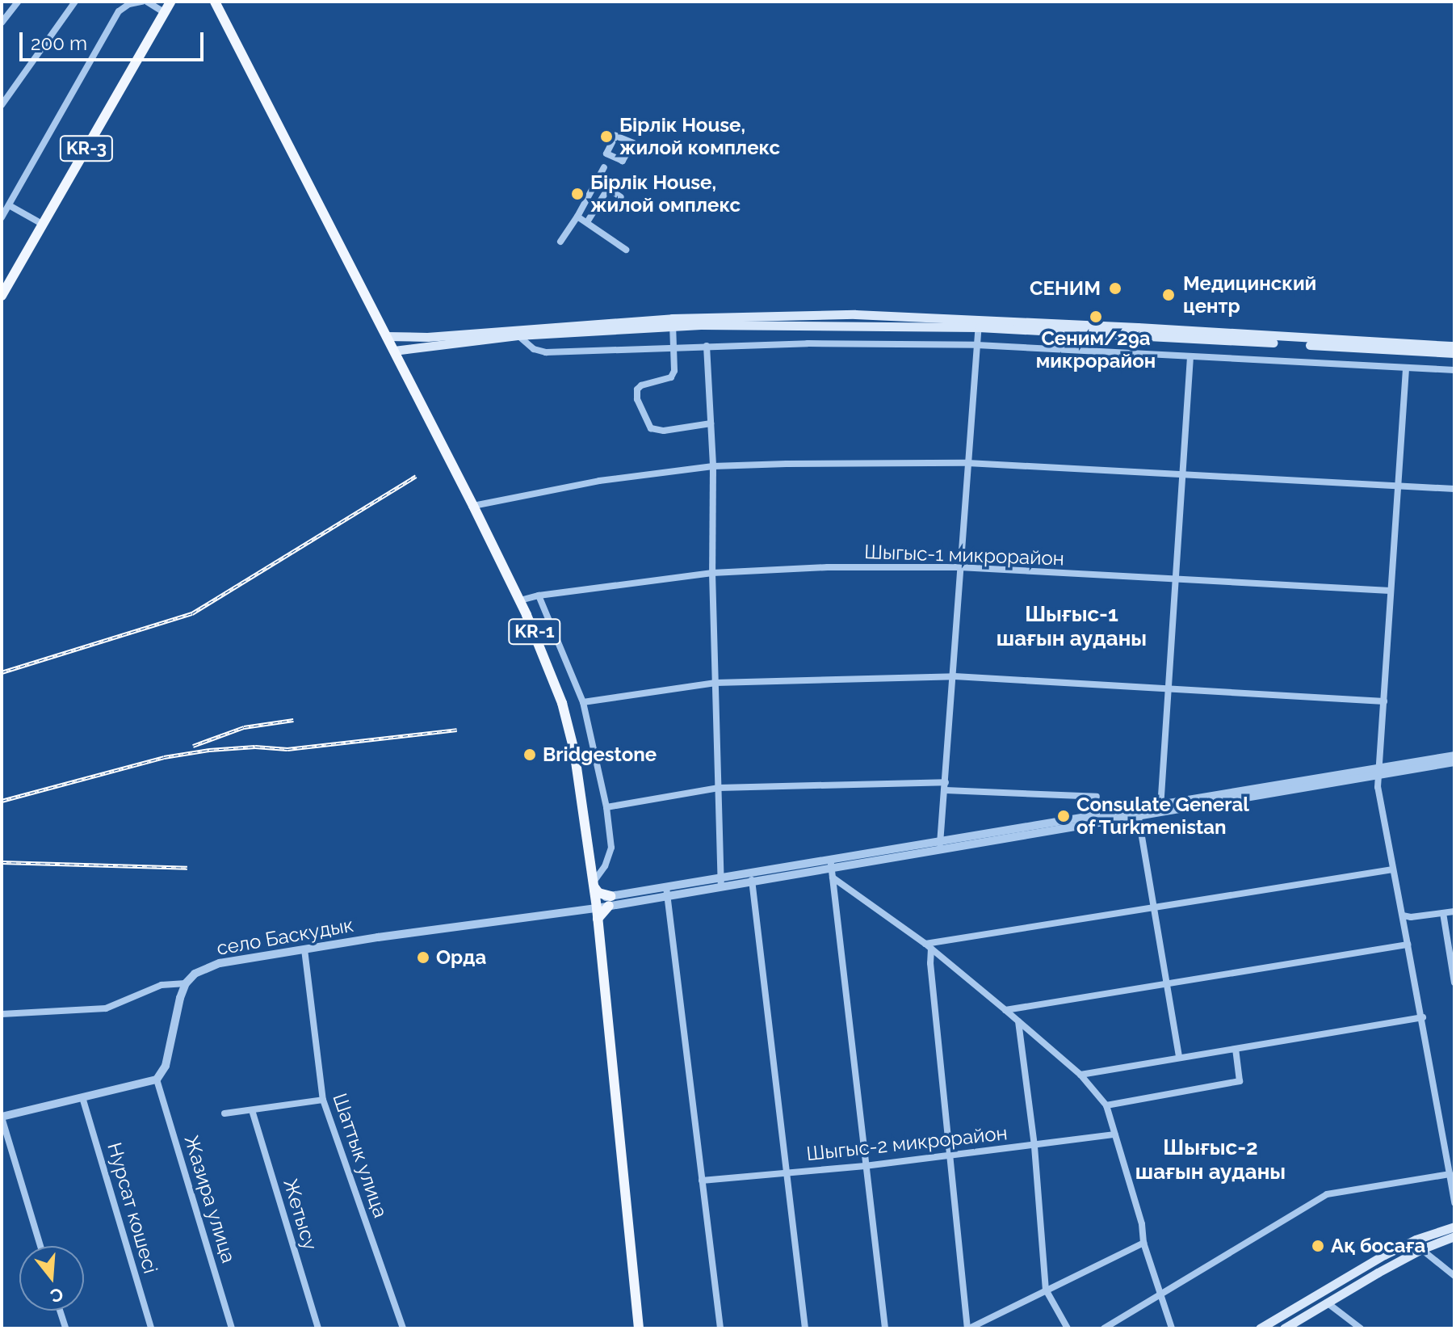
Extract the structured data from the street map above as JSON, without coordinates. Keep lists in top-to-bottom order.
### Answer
{
  "streets": {
    "main road": ["KR-3", "KR-1"],
    "street": [
      "Шыгыс-1 микрорайон",
      "село Баскудык",
      "Шыгыс-2 микрорайон",
      "Шаттык улица",
      "Жазира улица",
      "Нурсат кошесi",
      "Жетысу"
    ]
  },
  "crossings": [
    ["Шыгыс-1 микрорайон", "KR-1"],
    ["KR-1", "село Баскудык"],
    ["село Баскудык", "Шаттык улица"]
  ],
  "districts": ["Шығыс-1 шағын ауданы", "Шығыс-2 шағын ауданы"],
  "places": [
    "Бірлік House, жилой комплекс",
    "Бірлік House, жилой омплекс",
    "СЕНИМ",
    "Медицинский центр",
    "Сеним/29а микрорайон",
    "Bridgestone",
    "Consulate General of Turkmenistan",
    "Орда",
    "Ақ босаға"
  ],
  "scale_bar": "200 m",
  "north": "bottom"
}
